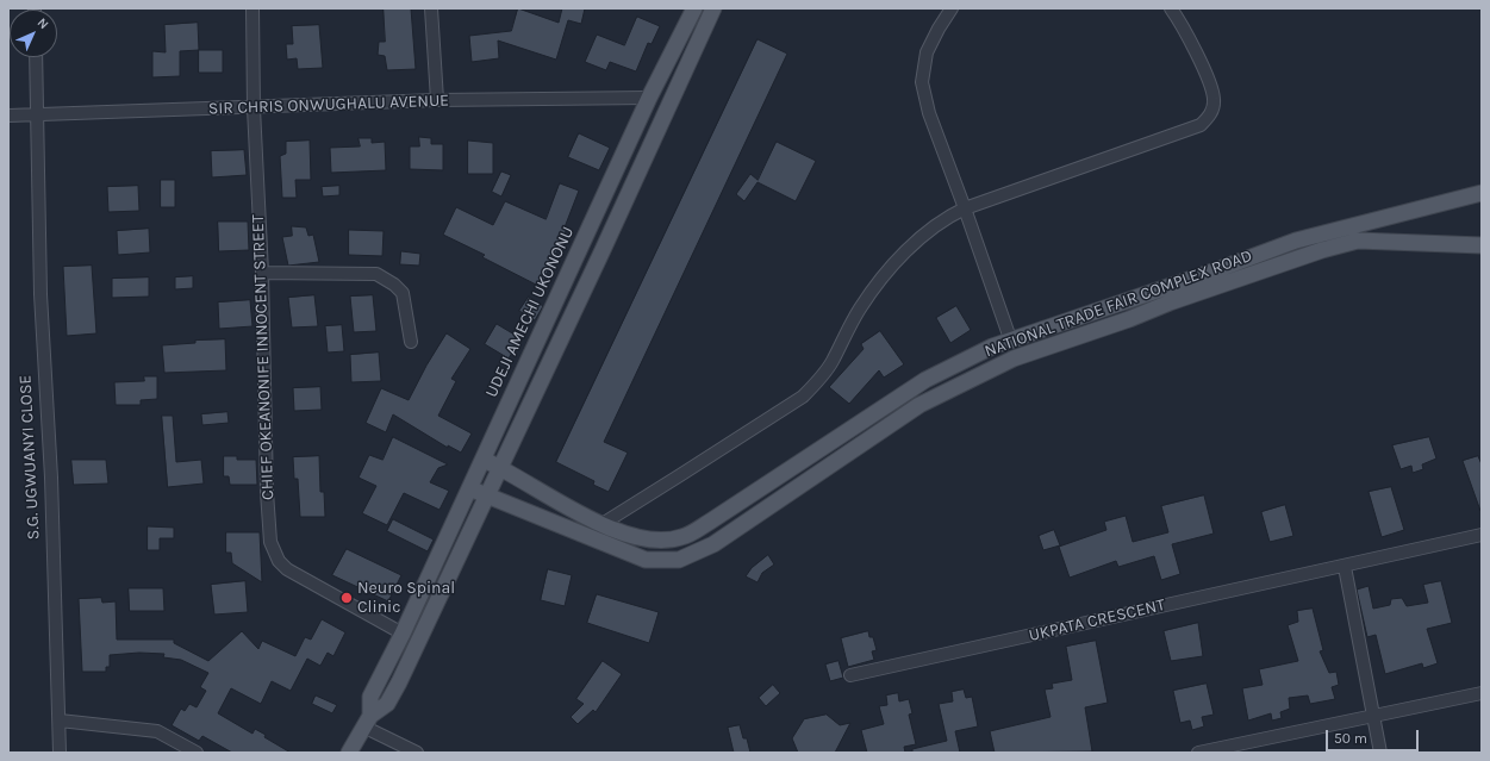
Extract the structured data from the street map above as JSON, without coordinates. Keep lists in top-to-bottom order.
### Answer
{
  "streets": {
    "main road": ["NATIONAL TRADE FAIR COMPLEX ROAD", "UDEJI AMECHI UKONONU"],
    "street": [
      "SIR CHRIS ONWUGHALU AVENUE",
      "CHIEF OKEANONIFE INNOCENT STREET",
      "S.G. UGWUANYI CLOSE",
      "UKPATA CRESCENT"
    ]
  },
  "crossings": [
    ["SIR CHRIS ONWUGHALU AVENUE", "UDEJI AMECHI UKONONU"],
    ["SIR CHRIS ONWUGHALU AVENUE", "CHIEF OKEANONIFE INNOCENT STREET"],
    ["SIR CHRIS ONWUGHALU AVENUE", "S.G. UGWUANYI CLOSE"],
    ["NATIONAL TRADE FAIR COMPLEX ROAD", "UDEJI AMECHI UKONONU"],
    ["UDEJI AMECHI UKONONU", "CHIEF OKEANONIFE INNOCENT STREET"]
  ],
  "places": ["Neuro Spinal Clinic"],
  "scale_bar": "50 m",
  "north": "top right"
}
